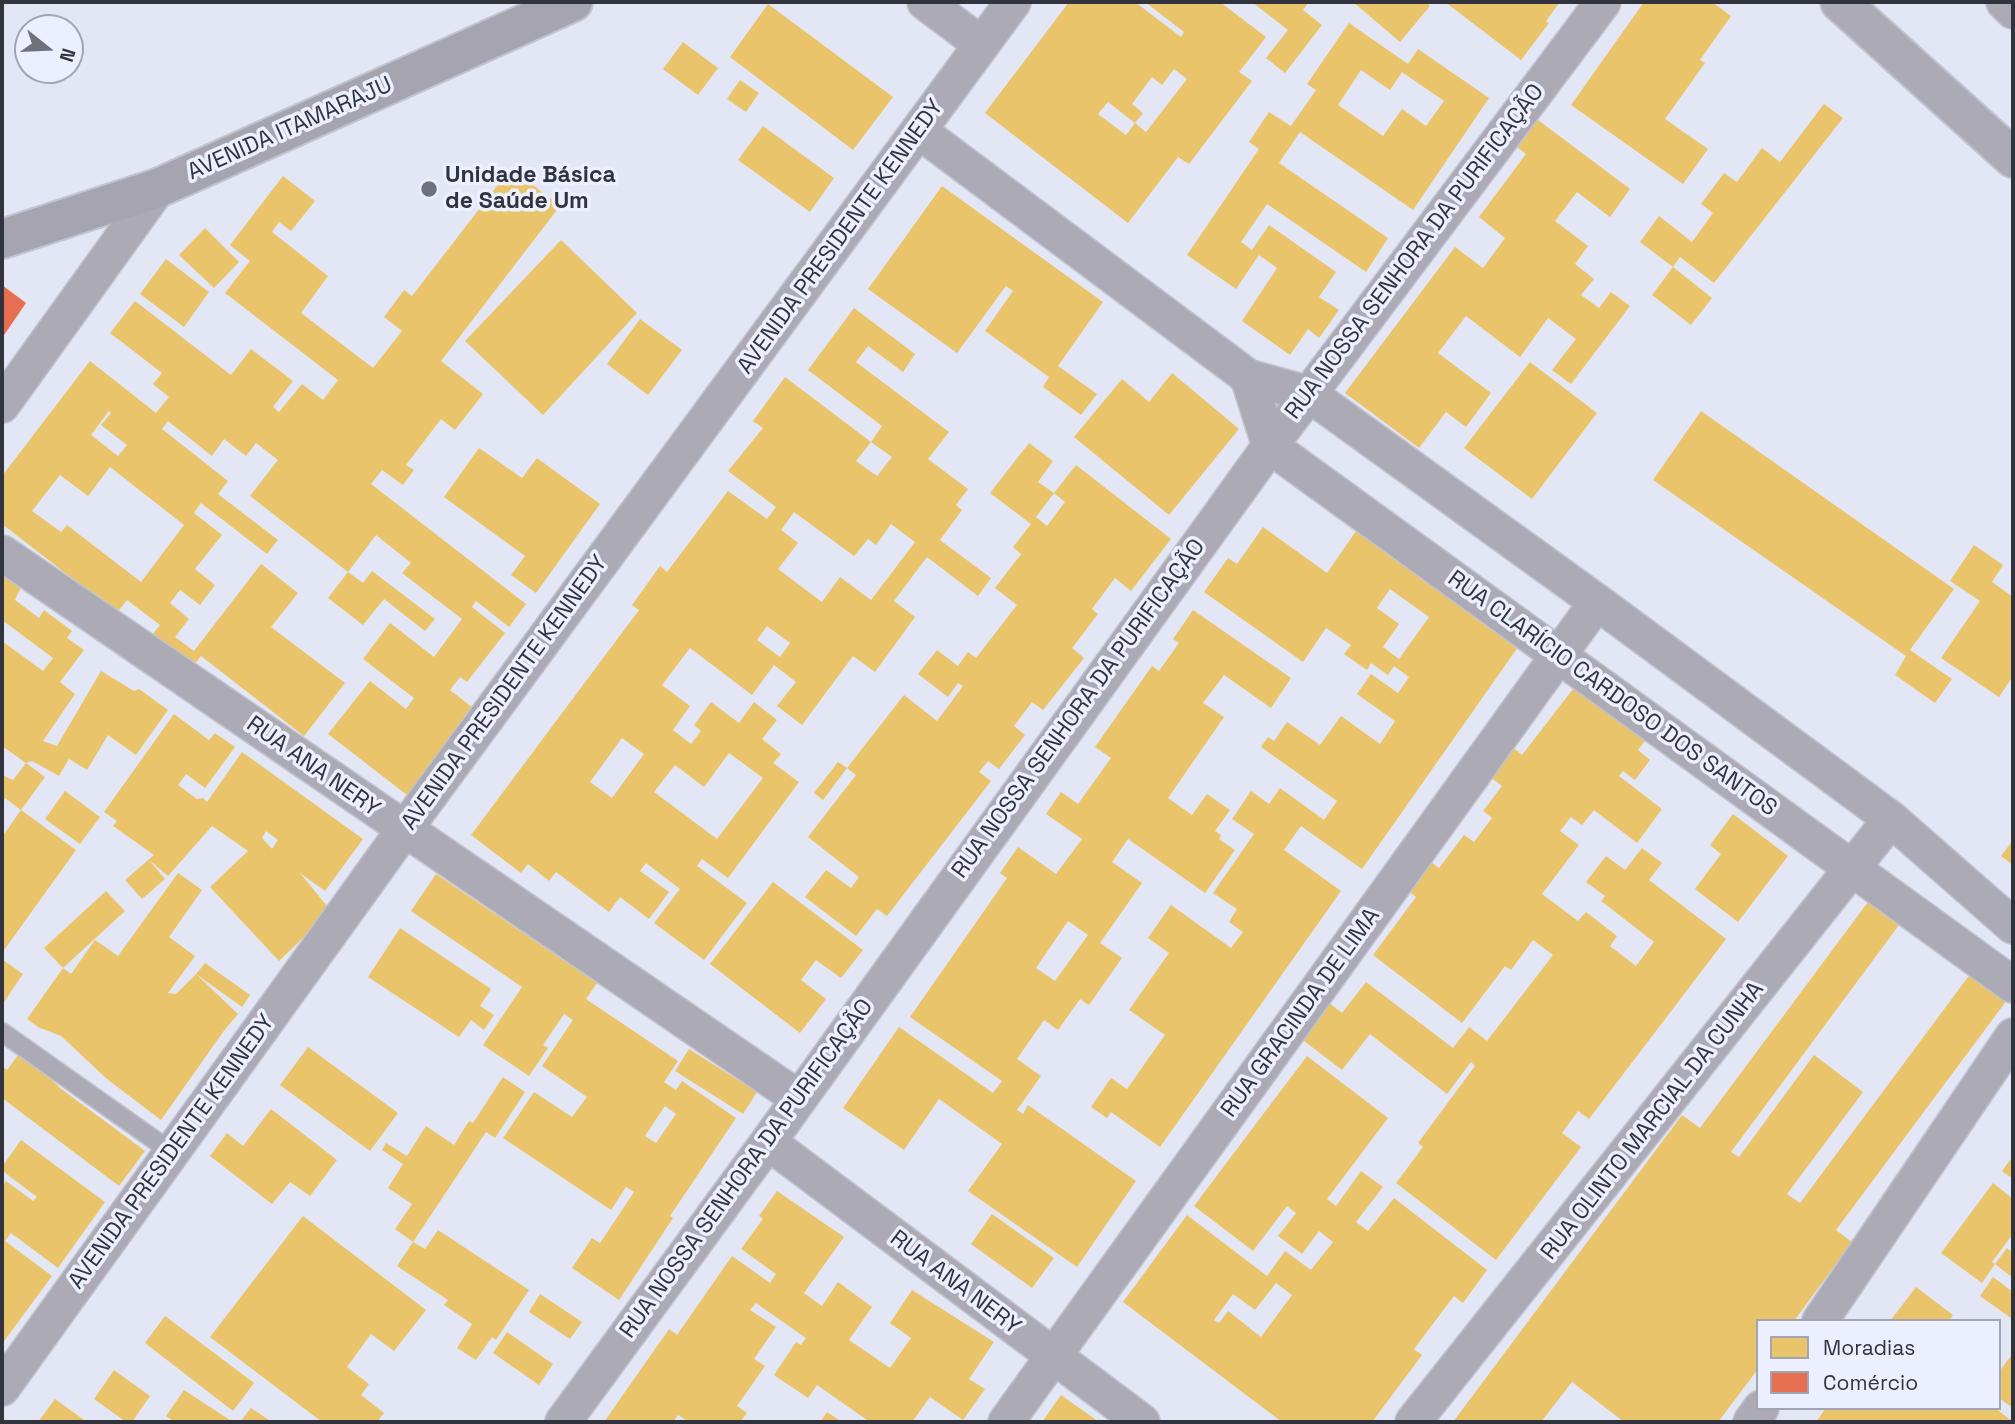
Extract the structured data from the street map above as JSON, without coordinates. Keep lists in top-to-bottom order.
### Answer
{
  "streets": {
    "main road": ["AVENIDA ITAMARAJU"],
    "street": [
      "AVENIDA PRESIDENTE KENNEDY",
      "RUA NOSSA SENHORA DA PURIFICAÇÃO",
      "RUA CLARÍCIO CARDOSO DOS SANTOS",
      "RUA ANA NERY",
      "RUA GRACINDA DE LIMA",
      "RUA OLINTO MARCIAL DA CUNHA"
    ]
  },
  "crossings": [
    ["AVENIDA PRESIDENTE KENNEDY", "RUA ANA NERY"],
    ["RUA NOSSA SENHORA DA PURIFICAÇÃO", "RUA CLARÍCIO CARDOSO DOS SANTOS"],
    ["RUA NOSSA SENHORA DA PURIFICAÇÃO", "RUA ANA NERY"],
    ["RUA CLARÍCIO CARDOSO DOS SANTOS", "RUA GRACINDA DE LIMA"],
    ["RUA CLARÍCIO CARDOSO DOS SANTOS", "RUA OLINTO MARCIAL DA CUNHA"],
    ["RUA ANA NERY", "RUA GRACINDA DE LIMA"]
  ],
  "places": ["Unidade Básica de Saúde Um"],
  "legend": ["Moradias", "Comércio"],
  "north": "right"
}
